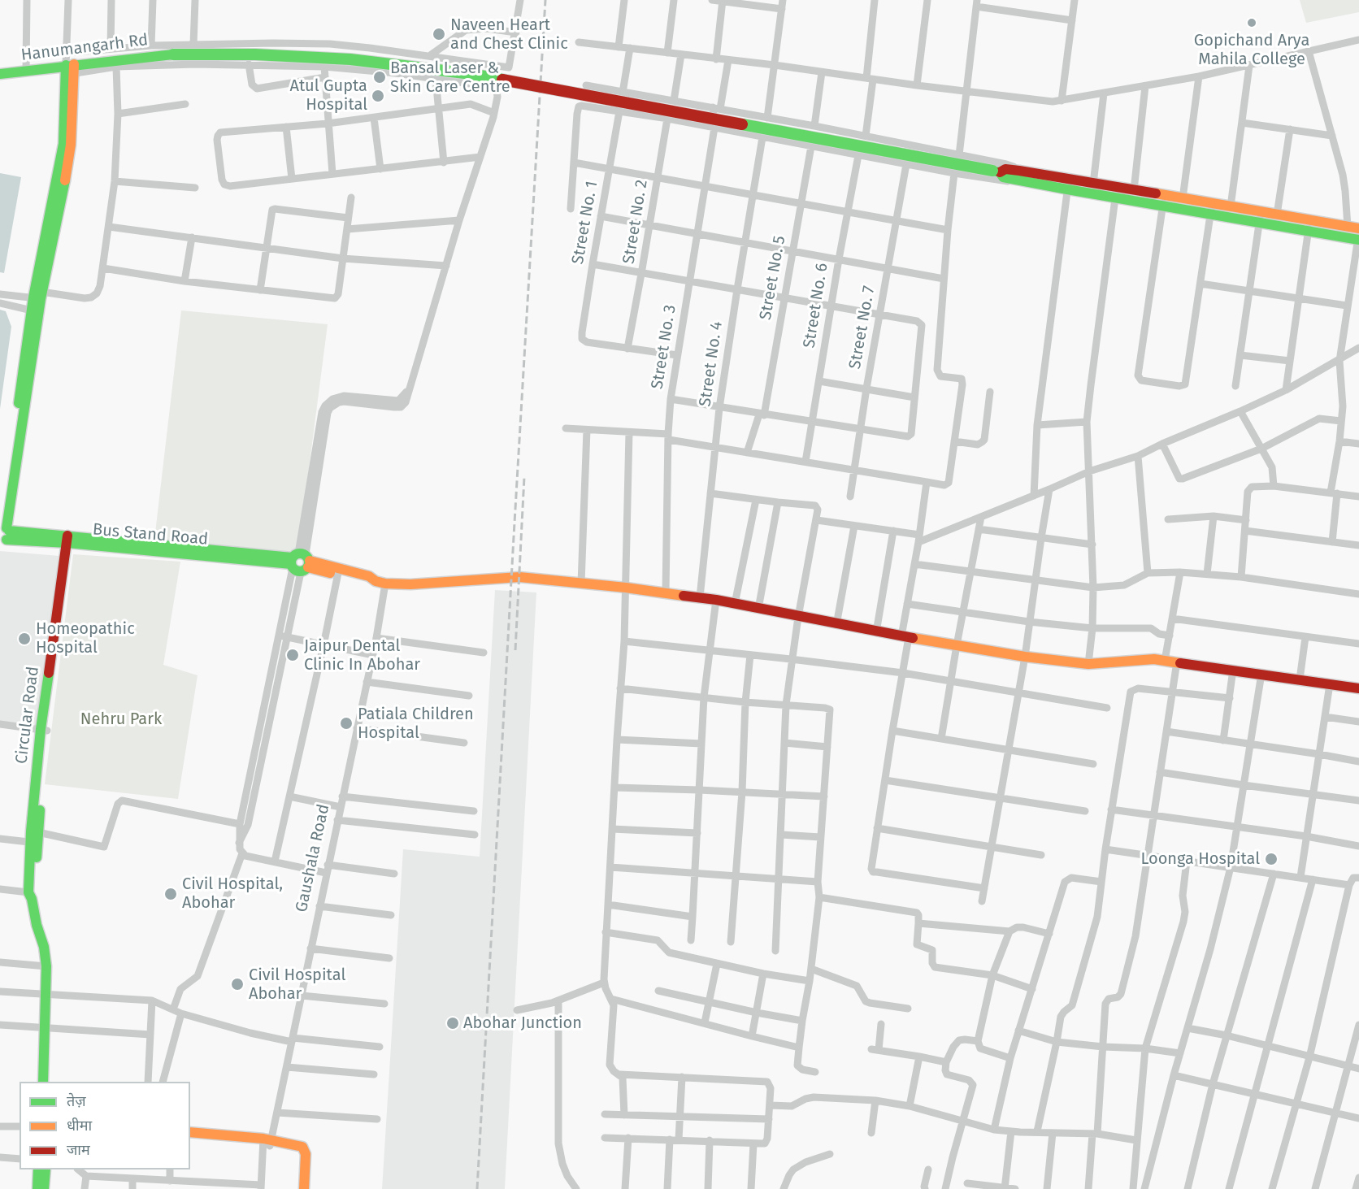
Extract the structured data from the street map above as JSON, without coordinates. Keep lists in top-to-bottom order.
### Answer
{
  "streets": {
    "main road": ["Hanumangarh Rd", "Bus Stand Road", "Circular Road"],
    "street": [
      "Street No. 2",
      "Street No. 1",
      "Street No. 5",
      "Street No. 6",
      "Street No. 7",
      "Street No. 3",
      "Street No. 4",
      "Gaushala Road"
    ]
  },
  "crossings": [
    ["Street No. 2", "Street No. 1"],
    ["Street No. 3", "Bus Stand Road"],
    ["Street No. 4", "Bus Stand Road"],
    ["Bus Stand Road", "Circular Road"],
    ["Bus Stand Road", "Gaushala Road"]
  ],
  "parks": ["Nehru Park"],
  "places": [
    "Gopichand Arya Mahila College",
    "Naveen Heart and Chest Clinic",
    "Bansal Laser & Skin Care Centre",
    "Atul Gupta Hospital",
    "Homeopathic Hospital",
    "Jaipur Dental Clinic In Abohar",
    "Patiala Children Hospital",
    "Loonga Hospital",
    "Civil Hospital, Abohar",
    "Civil Hospital Abohar",
    "Abohar Junction"
  ],
  "legend": ["तेज़", "धीमा", "जाम"]
}
